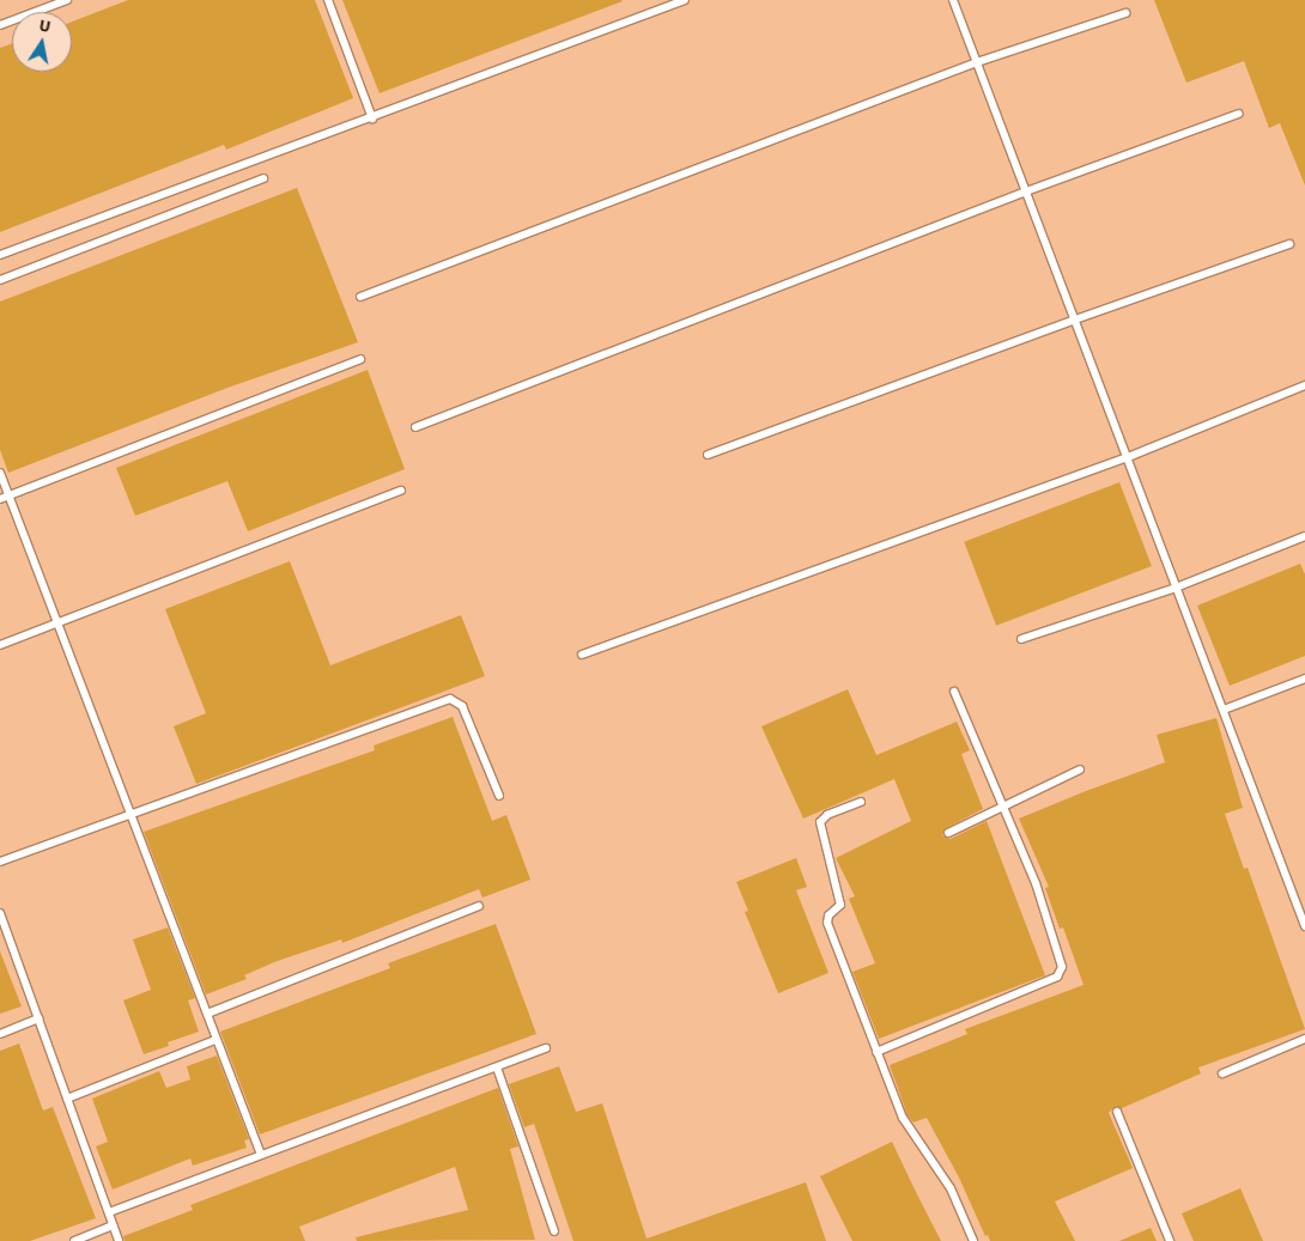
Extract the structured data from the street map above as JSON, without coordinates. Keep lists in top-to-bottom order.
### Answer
{
  "north": "top"
}
